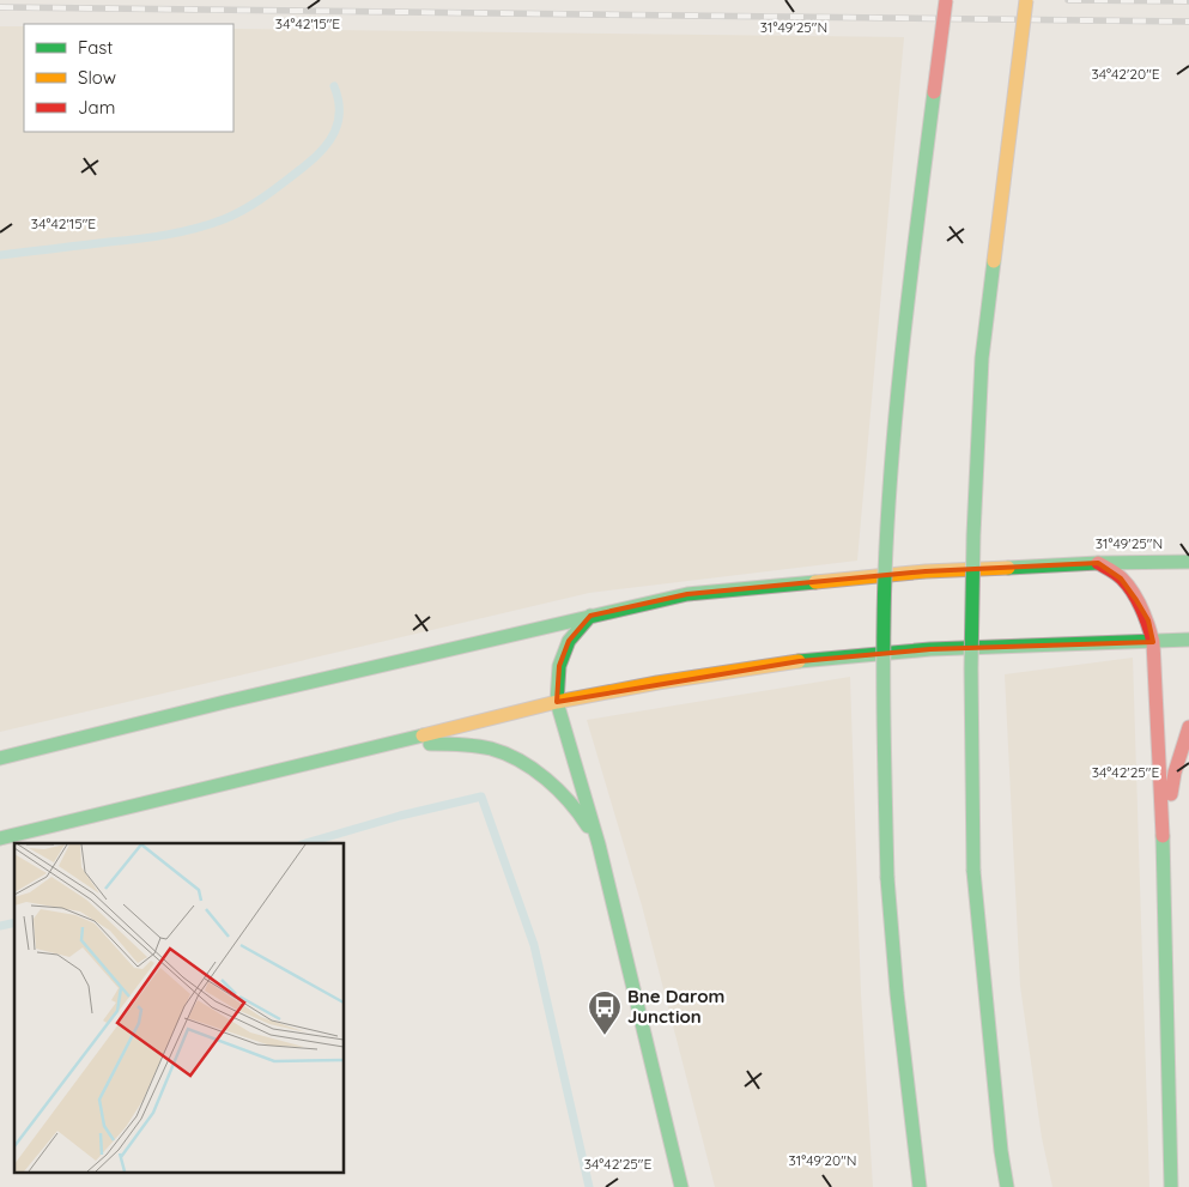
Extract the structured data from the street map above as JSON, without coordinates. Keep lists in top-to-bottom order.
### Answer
{
  "places": {
    "bus stop": ["Bne Darom Junction"]
  },
  "legend": ["Fast", "Slow", "Jam"],
  "coordinates": [
    "34°42'15\"E",
    "31°49'25\"N",
    "34°42'20\"E",
    "34°42'25\"E",
    "31°49'20\"N"
  ]
}
